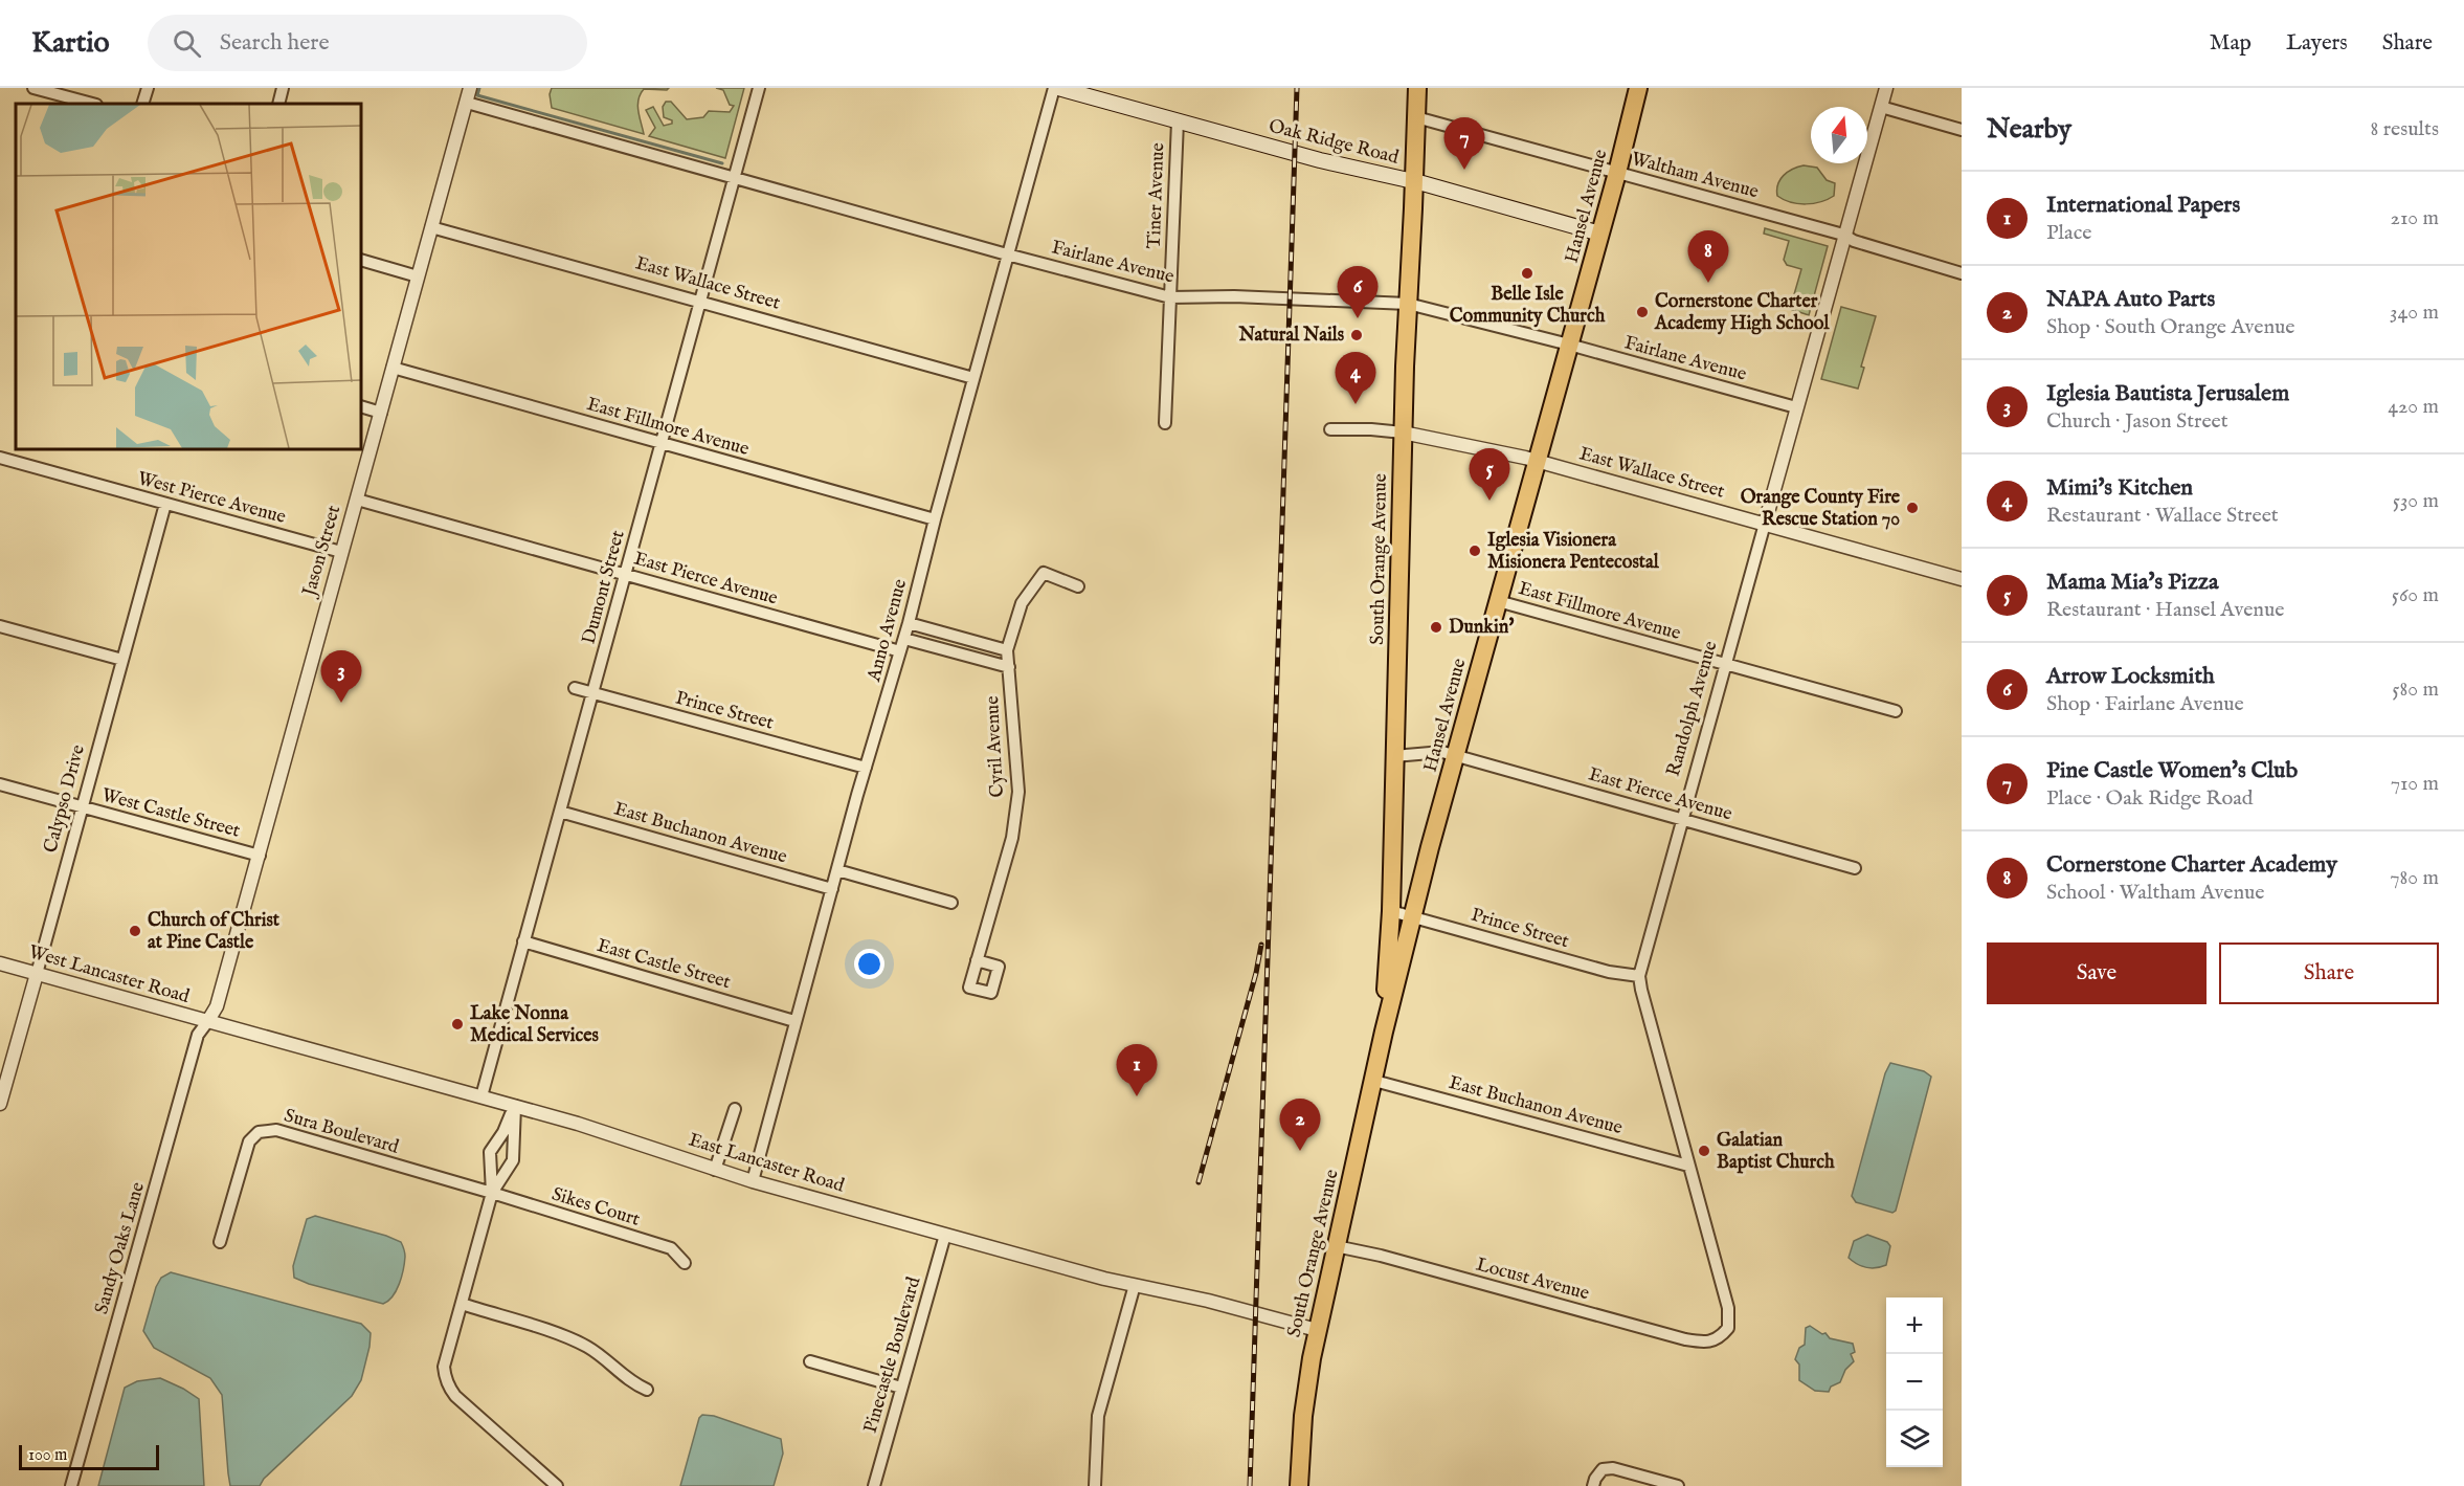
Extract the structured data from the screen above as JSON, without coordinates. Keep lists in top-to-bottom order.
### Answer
{
  "streets": {
    "main road": ["Oak Ridge Road", "Hansel Avenue", "South Orange Avenue"],
    "street": [
      "Waltham Avenue",
      "Tiner Avenue",
      "Fairlane Avenue",
      "East Wallace Street",
      "East Fillmore Avenue",
      "West Pierce Avenue",
      "Jason Street",
      "East Pierce Avenue",
      "Dumont Street",
      "Anno Avenue",
      "Randolph Avenue",
      "Prince Street",
      "Cyril Avenue",
      "Calypso Drive",
      "West Castle Street",
      "East Buchanon Avenue",
      "East Castle Street",
      "West Lancaster Road",
      "Sura Boulevard",
      "East Lancaster Road",
      "Sikes Court",
      "Sandy Oaks Lane",
      "Locust Avenue",
      "Pinecastle Boulevard"
    ]
  },
  "crossings": [
    ["Oak Ridge Road", "Tiner Avenue"],
    ["Oak Ridge Road", "Hansel Avenue"],
    ["Oak Ridge Road", "South Orange Avenue"],
    ["Oak Ridge Road", "Anno Avenue"],
    ["Waltham Avenue", "Hansel Avenue"],
    ["Waltham Avenue", "South Orange Avenue"],
    ["Waltham Avenue", "Randolph Avenue"],
    ["Tiner Avenue", "Fairlane Avenue"],
    ["Hansel Avenue", "Fairlane Avenue"],
    ["Hansel Avenue", "East Wallace Street"],
    ["Hansel Avenue", "East Fillmore Avenue"],
    ["Hansel Avenue", "South Orange Avenue"],
    ["Hansel Avenue", "East Pierce Avenue"],
    ["Hansel Avenue", "Prince Street"],
    ["Fairlane Avenue", "Jason Street"],
    ["Fairlane Avenue", "South Orange Avenue"],
    ["Fairlane Avenue", "Dumont Street"],
    ["Fairlane Avenue", "Anno Avenue"],
    ["Fairlane Avenue", "Randolph Avenue"],
    ["East Wallace Street", "Jason Street"],
    ["East Wallace Street", "South Orange Avenue"],
    ["East Wallace Street", "Dumont Street"],
    ["East Wallace Street", "Anno Avenue"],
    ["East Wallace Street", "Randolph Avenue"],
    ["East Fillmore Avenue", "Jason Street"],
    ["East Fillmore Avenue", "Dumont Street"],
    ["East Fillmore Avenue", "Anno Avenue"],
    ["East Fillmore Avenue", "Randolph Avenue"],
    ["West Pierce Avenue", "Jason Street"],
    ["West Pierce Avenue", "Calypso Drive"],
    ["Jason Street", "East Pierce Avenue"],
    ["Jason Street", "West Castle Street"],
    ["Jason Street", "West Lancaster Road"],
    ["Jason Street", "East Lancaster Road"],
    ["Jason Street", "Sandy Oaks Lane"],
    ["South Orange Avenue", "East Pierce Avenue"],
    ["South Orange Avenue", "Prince Street"],
    ["South Orange Avenue", "East Buchanon Avenue"],
    ["South Orange Avenue", "East Lancaster Road"],
    ["South Orange Avenue", "Locust Avenue"],
    ["East Pierce Avenue", "Dumont Street"],
    ["East Pierce Avenue", "Anno Avenue"],
    ["East Pierce Avenue", "Randolph Avenue"],
    ["Dumont Street", "Prince Street"],
    ["Dumont Street", "East Buchanon Avenue"],
    ["Dumont Street", "East Castle Street"],
    ["Dumont Street", "East Lancaster Road"],
    ["Anno Avenue", "Prince Street"],
    ["Anno Avenue", "East Buchanon Avenue"],
    ["Anno Avenue", "East Castle Street"],
    ["Anno Avenue", "East Lancaster Road"],
    ["Randolph Avenue", "Prince Street"],
    ["Randolph Avenue", "East Buchanon Avenue"],
    ["Randolph Avenue", "Locust Avenue"],
    ["Calypso Drive", "West Castle Street"],
    ["Calypso Drive", "West Lancaster Road"],
    ["West Lancaster Road", "East Lancaster Road"],
    ["West Lancaster Road", "Sandy Oaks Lane"],
    ["Sura Boulevard", "Sikes Court"],
    ["East Lancaster Road", "Sandy Oaks Lane"],
    ["East Lancaster Road", "Pinecastle Boulevard"]
  ],
  "places": [
    "Belle Isle Community Church",
    "Cornerstone Charter Academy High School",
    "Natural Nails",
    "Orange County Fire Rescue Station 70",
    "Iglesia Visionera Misionera Pentecostal",
    "Dunkin'",
    "Church of Christ at Pine Castle",
    "Lake Nonna Medical Services",
    "Galatian Baptist Church"
  ],
  "scale_bar": "100 m",
  "north": "top",
  "page": {
    "header": "Kartio",
    "search": "Search here",
    "nav": ["Map", "Layers", "Share"],
    "heading": ["Nearby", "8 results"],
    "pins": [
      "7",
      "8",
      "6",
      "4",
      "5",
      "3",
      "1",
      "2"
    ],
    "list": [
      {
        "mark": "1",
        "name": "International Papers",
        "note": "Place",
        "value": "210 m"
      },
      {
        "mark": "2",
        "name": "NAPA Auto Parts",
        "note": "Shop · South Orange Avenue",
        "value": "340 m"
      },
      {
        "mark": "3",
        "name": "Iglesia Bautista Jerusalem",
        "note": "Church · Jason Street",
        "value": "420 m"
      },
      {
        "mark": "4",
        "name": "Mimi's Kitchen",
        "note": "Restaurant · Wallace Street",
        "value": "530 m"
      },
      {
        "mark": "5",
        "name": "Mama Mia's Pizza",
        "note": "Restaurant · Hansel Avenue",
        "value": "560 m"
      },
      {
        "mark": "6",
        "name": "Arrow Locksmith",
        "note": "Shop · Fairlane Avenue",
        "value": "580 m"
      },
      {
        "mark": "7",
        "name": "Pine Castle Women's Club",
        "note": "Place · Oak Ridge Road",
        "value": "710 m"
      },
      {
        "mark": "8",
        "name": "Cornerstone Charter Academy",
        "note": "School · Waltham Avenue",
        "value": "780 m"
      }
    ],
    "buttons": ["Save", "Share"],
    "map_buttons": ["+", "−"],
    "scale": "100 m"
  }
}
